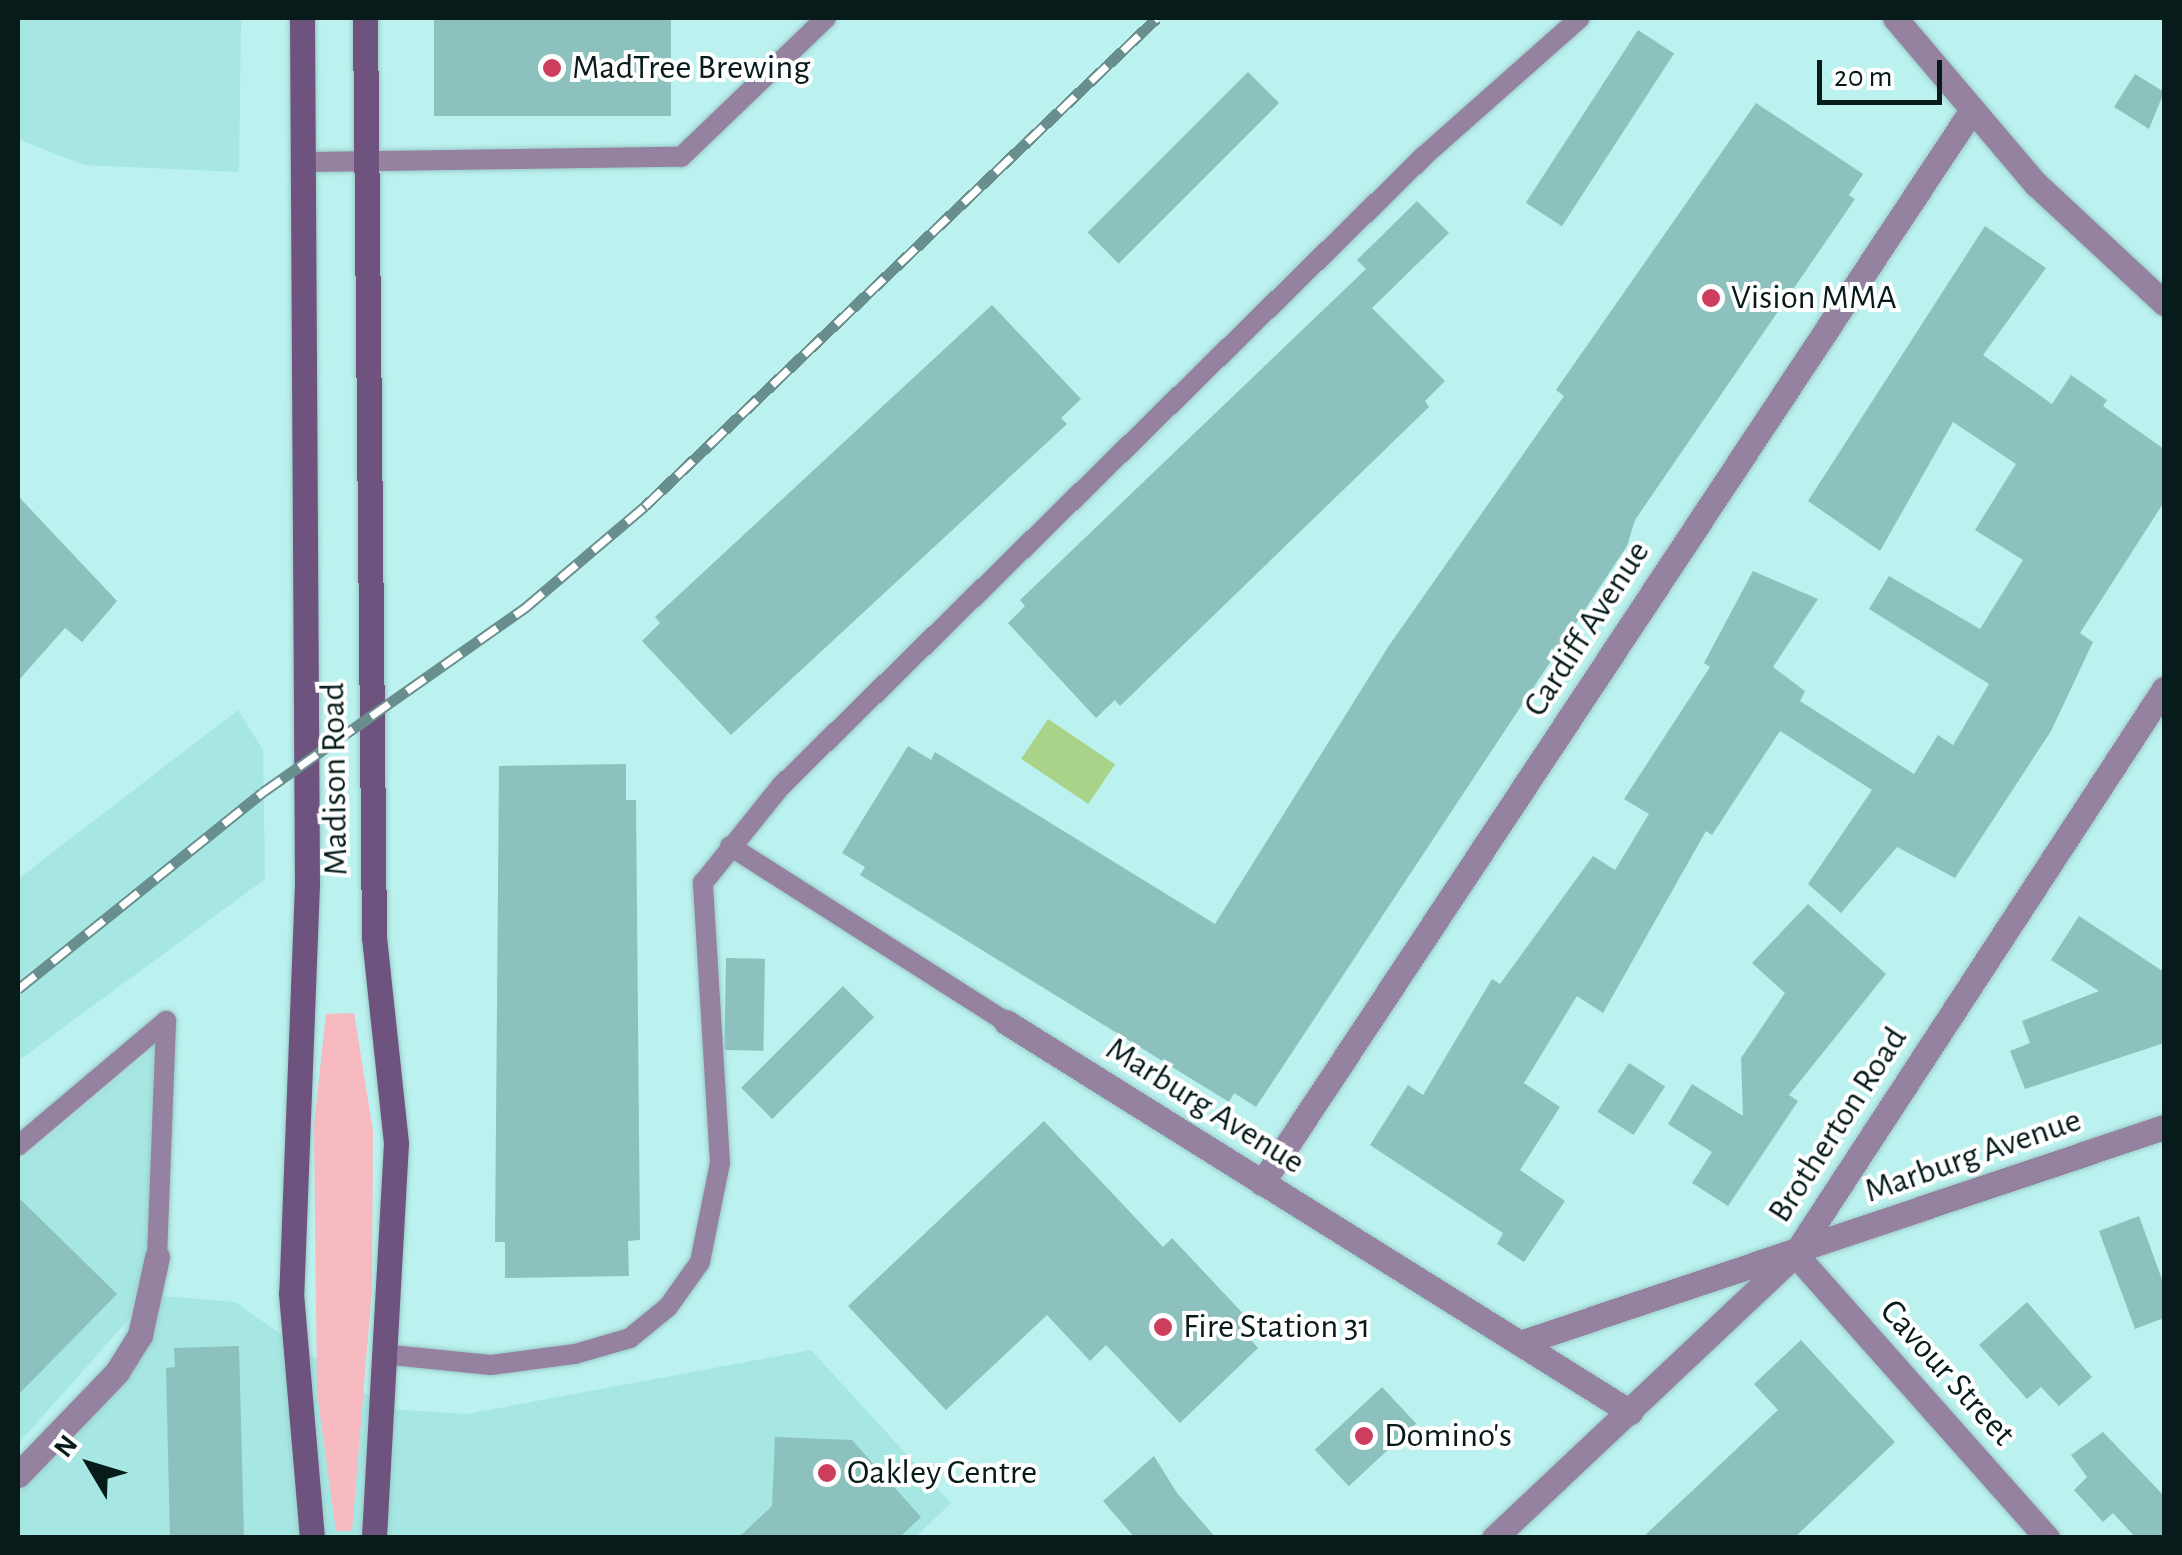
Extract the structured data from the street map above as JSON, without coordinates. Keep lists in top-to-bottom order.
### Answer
{
  "streets": {
    "main road": ["Madison Road"],
    "street": [
      "Cardiff Avenue",
      "Marburg Avenue",
      "Brotherton Road",
      "Cavour Street"
    ]
  },
  "crossings": [
    ["Cardiff Avenue", "Marburg Avenue"],
    ["Marburg Avenue", "Brotherton Road"],
    ["Marburg Avenue", "Cavour Street"],
    ["Brotherton Road", "Cavour Street"]
  ],
  "places": [
    "MadTree Brewing",
    "Vision MMA",
    "Fire Station 31",
    "Domino's",
    "Oakley Centre"
  ],
  "scale_bar": "20 m",
  "north": "top left"
}
